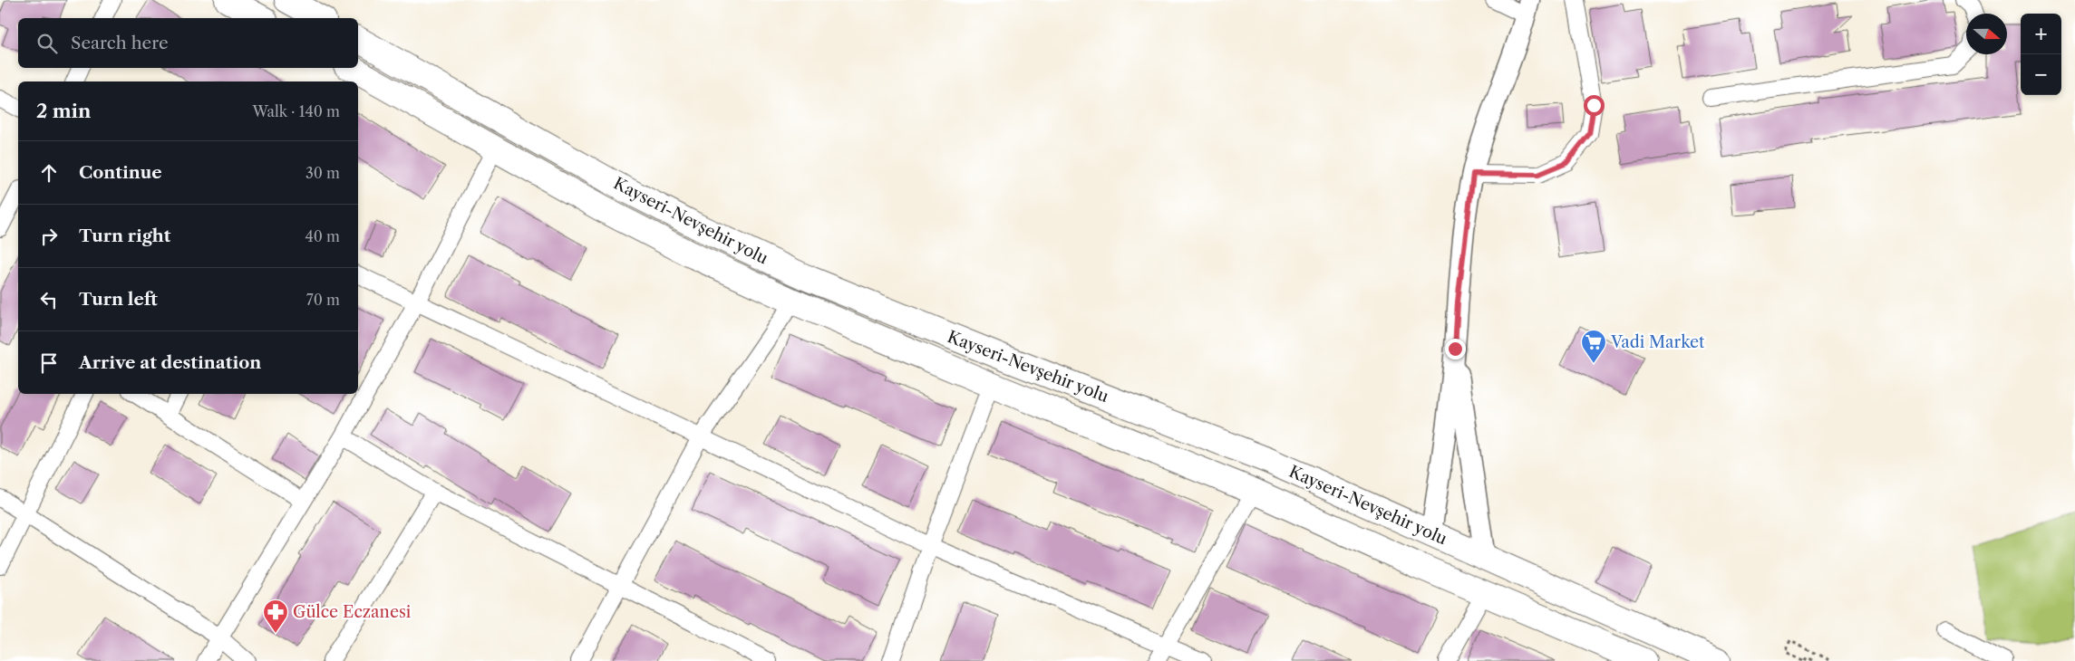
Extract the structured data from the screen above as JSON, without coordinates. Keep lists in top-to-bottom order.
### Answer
{
  "streets": {
    "highway": ["Kayseri-Nevşehir yolu"]
  },
  "places": {
    "supermarket": ["Vadi Market"],
    "pharmacy": ["Gülce Eczanesi"]
  },
  "north": "right",
  "page": {
    "map_buttons": ["+", "−"],
    "search": "Search here",
    "heading": ["2 min", "Walk · 140 m"],
    "list": [
      ["Continue", "30 m"],
      ["Turn right", "40 m"],
      ["Turn left", "70 m"],
      "Arrive at destination"
    ]
  }
}
